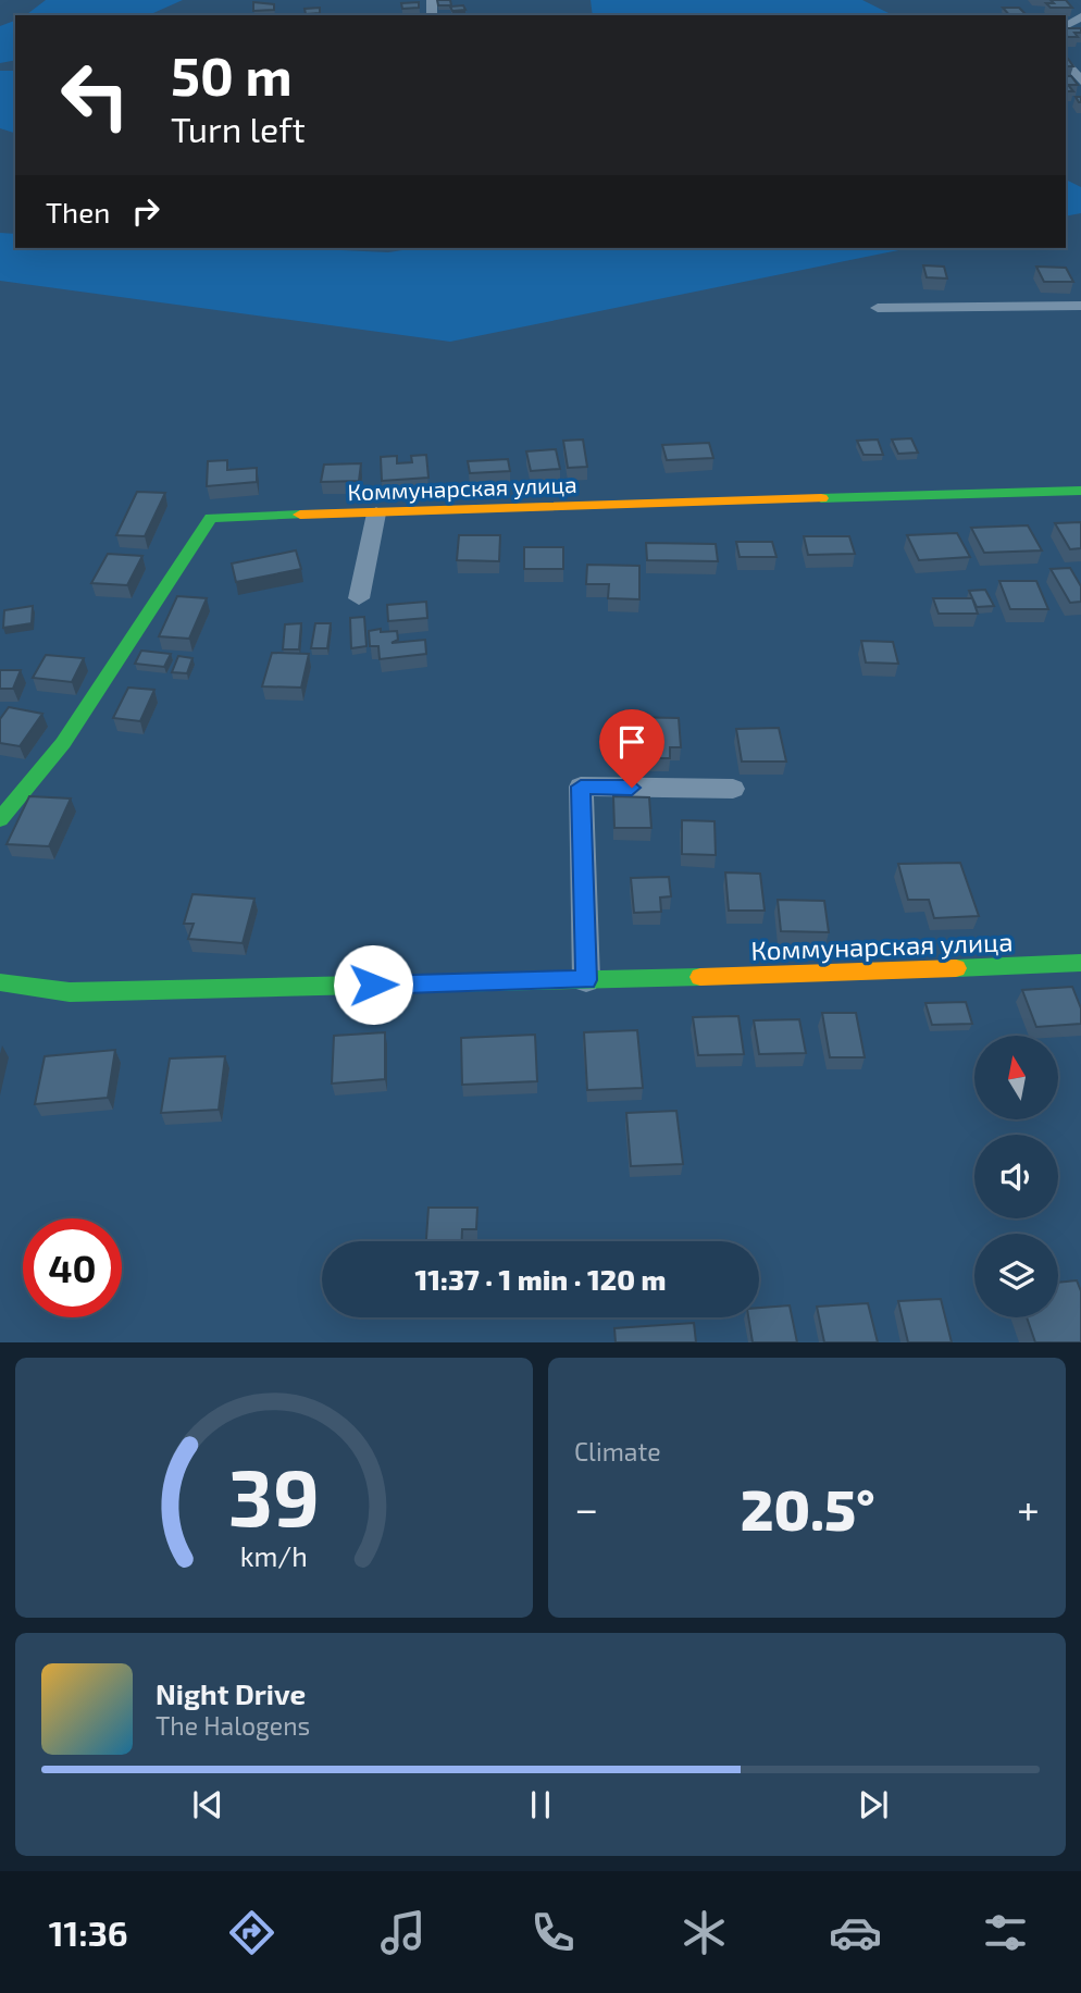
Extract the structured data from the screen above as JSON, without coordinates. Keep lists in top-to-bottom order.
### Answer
{
  "streets": {
    "street": ["Коммунарская улица"]
  },
  "north": "top",
  "page": {
    "turn": ["50 m", "Turn left"],
    "then": "Then",
    "limit": "40",
    "trip": "11:37 · 1 min · 120 m",
    "tile": "Climate",
    "heat": ["−", "20.5°", "+"],
    "song": ["Night Drive", "The Halogens"],
    "tabs": "11:36",
    "gauge": ["39", "km/h"]
  }
}
